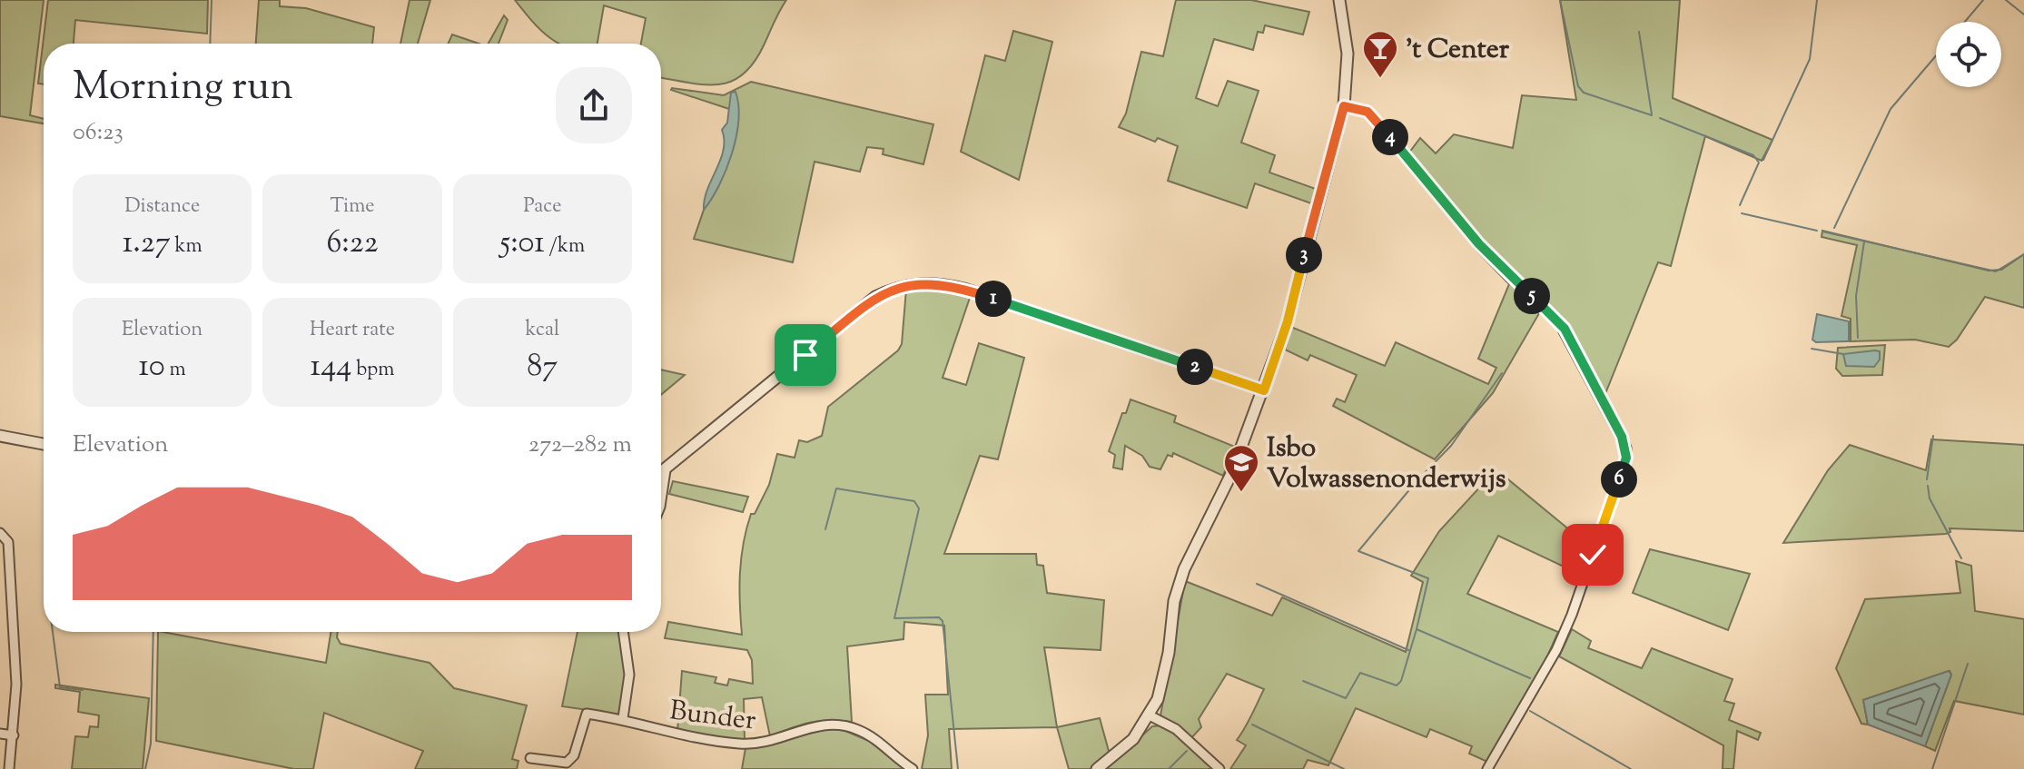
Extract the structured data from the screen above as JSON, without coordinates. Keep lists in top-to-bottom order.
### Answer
{
  "streets": {
    "street": ["Bunder"]
  },
  "places": {
    "bar": ["'t Center"],
    "school or university": ["Isbo Volwassenonderwijs"]
  },
  "page": {
    "heading": ["Morning run", "06:23"],
    "pins": [
      "4",
      "3",
      "5",
      "1",
      "2",
      "6"
    ],
    "stats": [
      ["Distance", "1.27 km"],
      ["Time", "6:22"],
      ["Pace", "5:01 /km"],
      ["Elevation", "10 m"],
      ["Heart rate", "144 bpm"],
      ["kcal", "87"]
    ],
    "chart": ["Elevation", "272–282 m"]
  }
}
